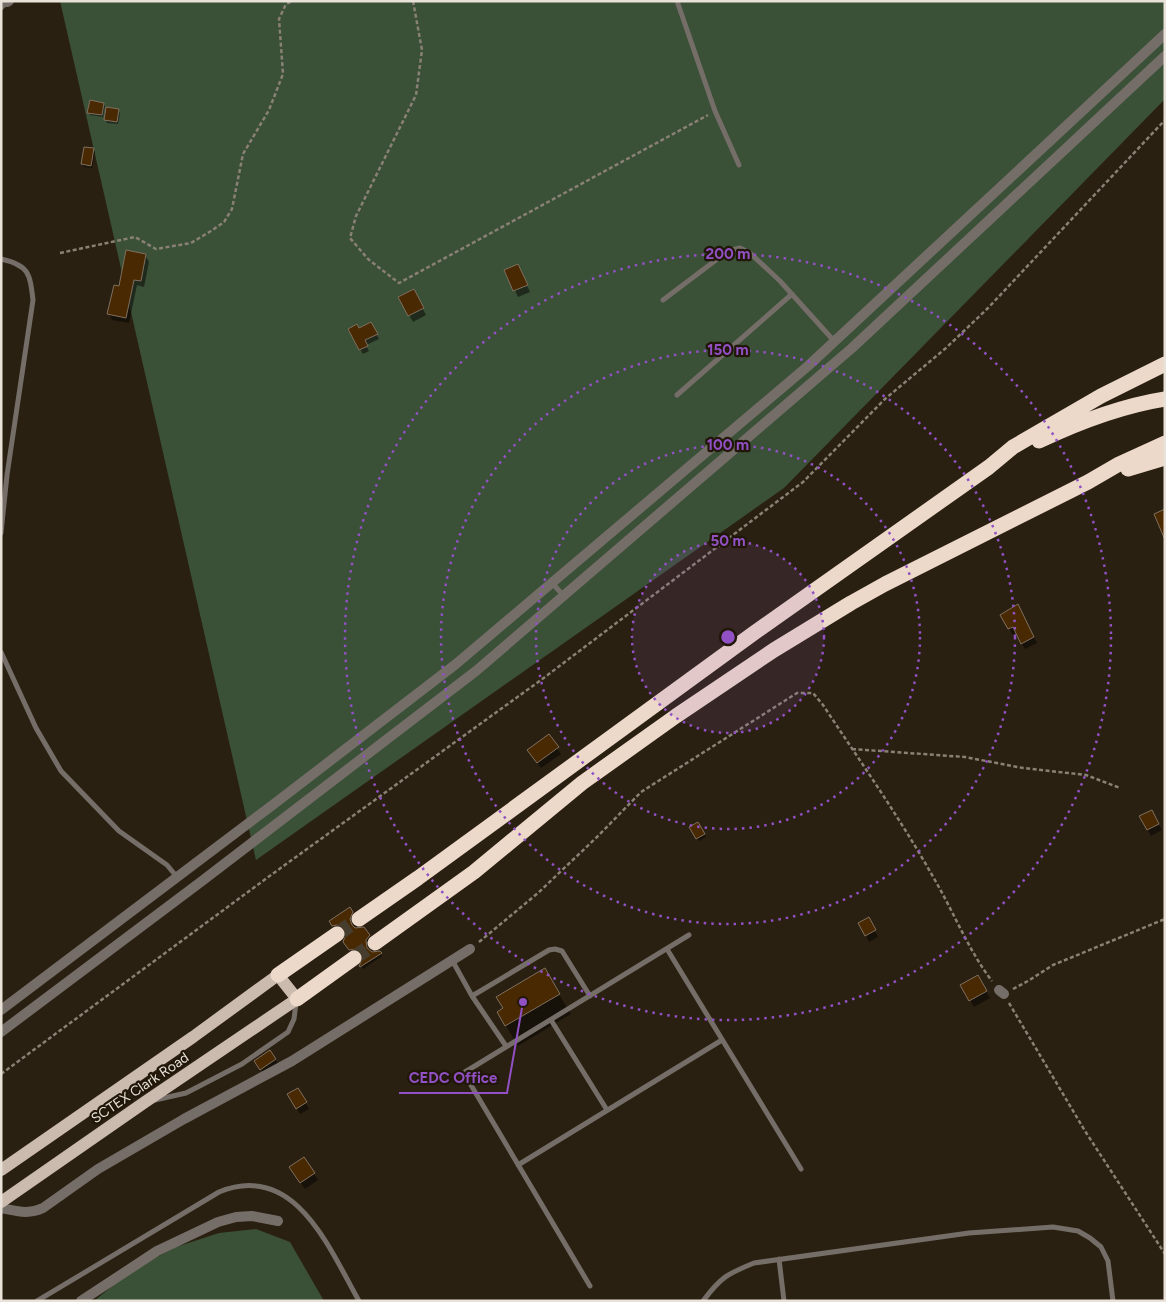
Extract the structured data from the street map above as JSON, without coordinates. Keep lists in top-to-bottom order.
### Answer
{
  "streets": {
    "main road": ["SCTEX Clark Road"]
  },
  "places": ["CEDC Office"],
  "rings": [
    "200 m",
    "150 m",
    "100 m",
    "50 m"
  ]
}
